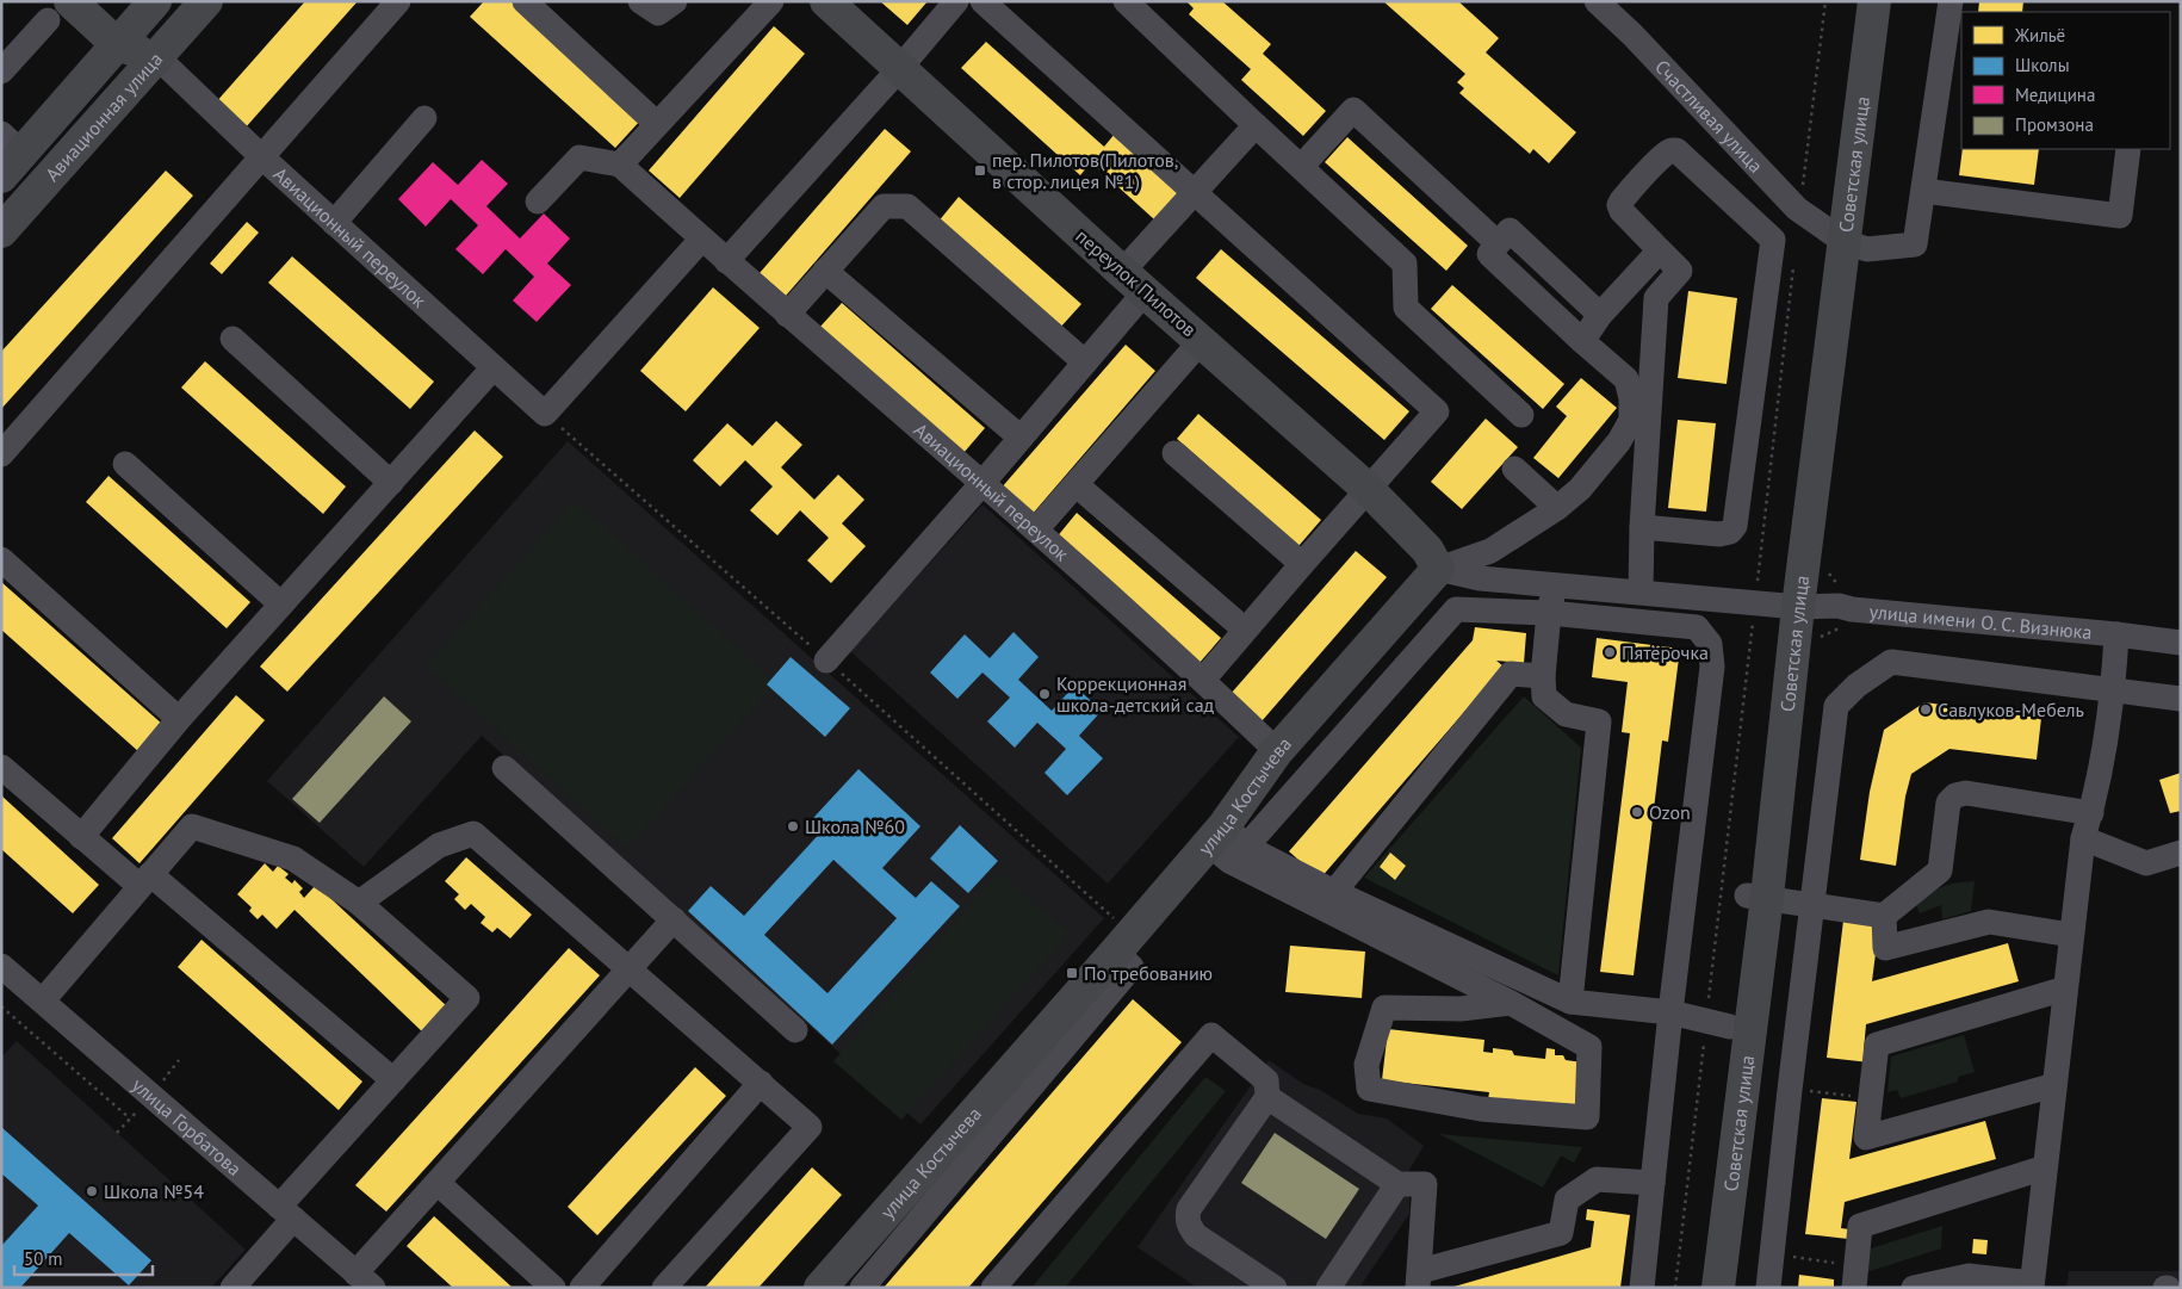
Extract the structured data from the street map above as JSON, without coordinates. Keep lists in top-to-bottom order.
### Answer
{
  "streets": {
    "main road": [
      "Авиационная улица",
      "Советская улица",
      "переулок Пилотов",
      "улица Костычева"
    ],
    "street": [
      "Счастливая улица",
      "Авиационный переулок",
      "улица имени О. С. Визнюка",
      "улица Горбатова"
    ]
  },
  "crossings": [
    ["Счастливая улица", "Советская улица"],
    ["Авиационная улица", "Авиационный переулок"],
    ["Советская улица", "улица имени О. С. Визнюка"],
    ["Авиационный переулок", "улица Костычева"],
    ["переулок Пилотов", "улица имени О. С. Визнюка"],
    ["переулок Пилотов", "улица Костычева"],
    ["улица имени О. С. Визнюка", "улица Костычева"]
  ],
  "places": {
    "transit": ["пер. Пилотов(Пилотов, в стор. лицея №1)", "По требованию"],
    "other": [
      "Пятёрочка",
      "Коррекционная школа-детский сад",
      "Савлуков-Мебель",
      "Ozon",
      "Школа №60",
      "Школа №54"
    ]
  },
  "legend": [
    "Жильё",
    "Школы",
    "Медицина",
    "Промзона"
  ],
  "scale_bar": "50 m"
}
